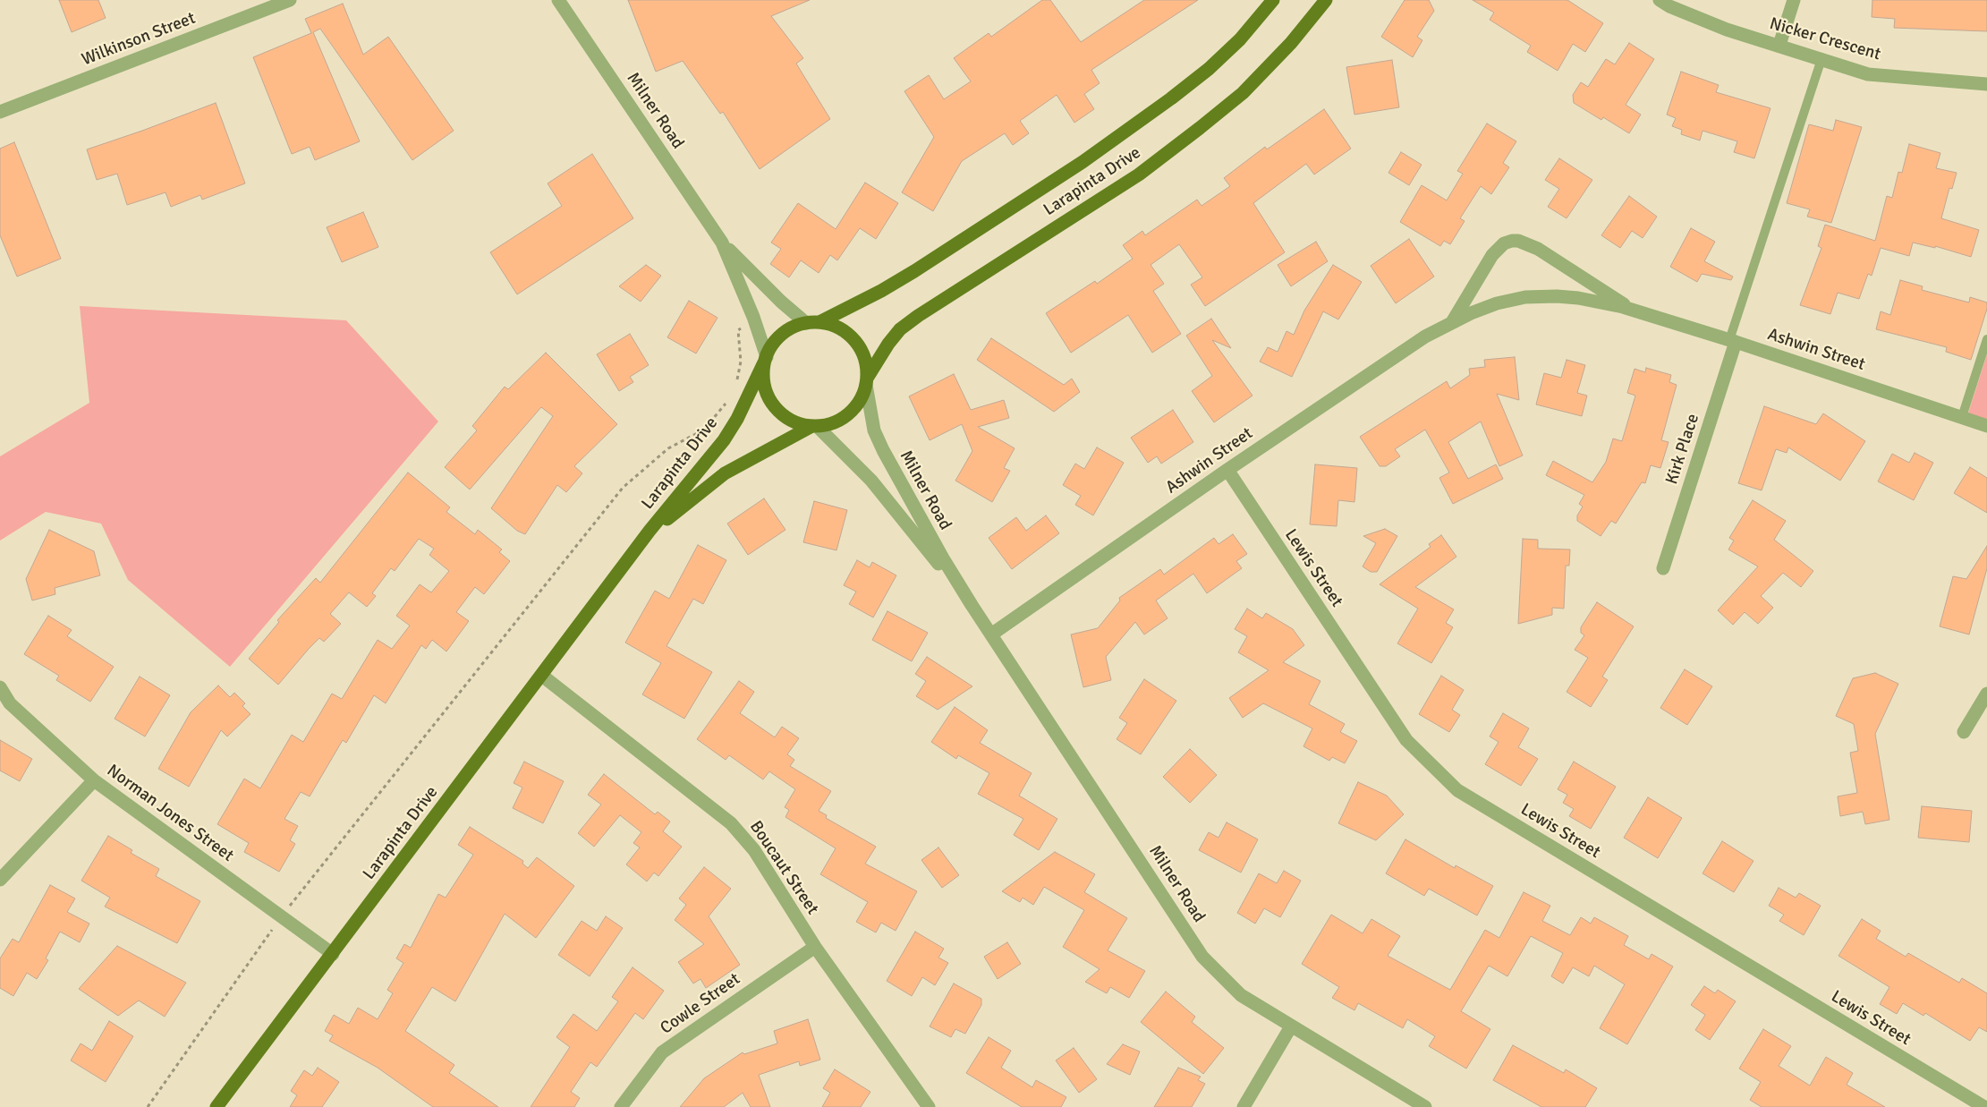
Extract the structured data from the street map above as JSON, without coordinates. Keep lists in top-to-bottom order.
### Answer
{
  "streets": {
    "main road": ["Larapinta Drive"],
    "street": [
      "Wilkinson Street",
      "Nicker Crescent",
      "Milner Road",
      "Ashwin Street",
      "Kirk Place",
      "Lewis Street",
      "Norman Jones Street",
      "Boucaut Street",
      "Cowle Street"
    ]
  },
  "crossings": [
    ["Milner Road", "Larapinta Drive"],
    ["Milner Road", "Ashwin Street"],
    ["Larapinta Drive", "Norman Jones Street"],
    ["Larapinta Drive", "Boucaut Street"],
    ["Ashwin Street", "Kirk Place"],
    ["Ashwin Street", "Lewis Street"],
    ["Boucaut Street", "Cowle Street"]
  ]
}
